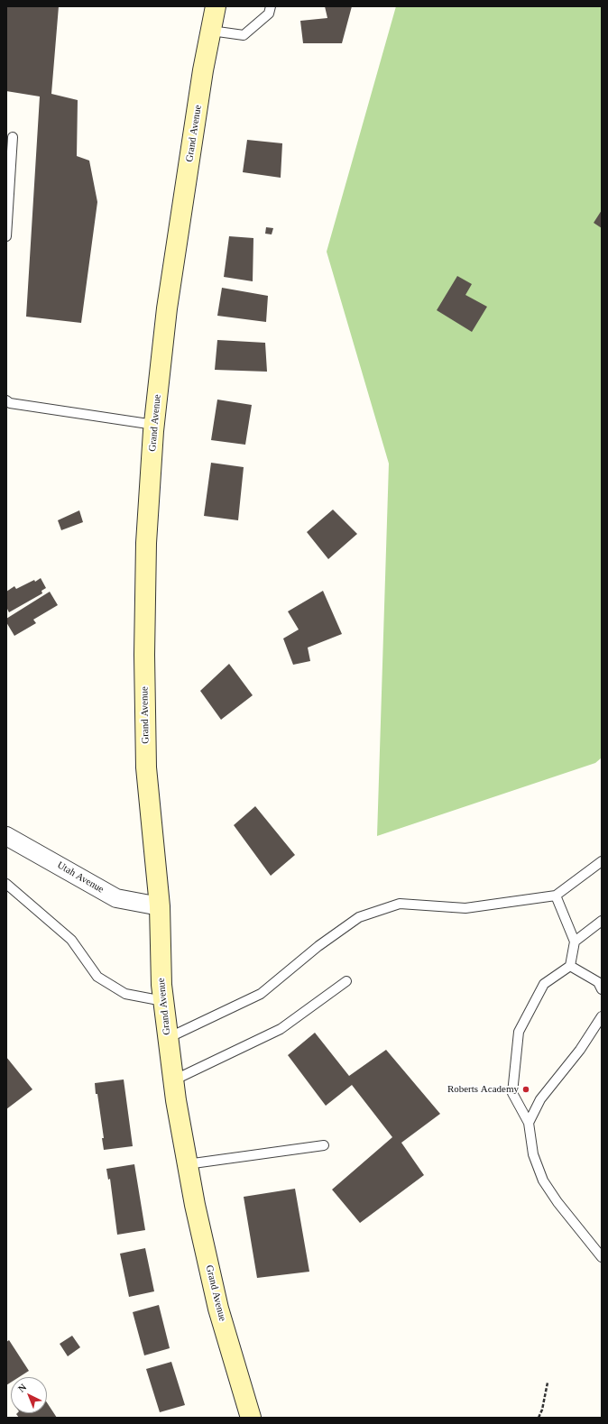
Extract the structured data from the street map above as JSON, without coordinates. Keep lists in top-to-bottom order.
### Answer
{
  "streets": {
    "street": ["Grand Avenue", "Utah Avenue"]
  },
  "crossings": [
    ["Grand Avenue", "Utah Avenue"]
  ],
  "places": ["Roberts Academy"],
  "north": "top left"
}
